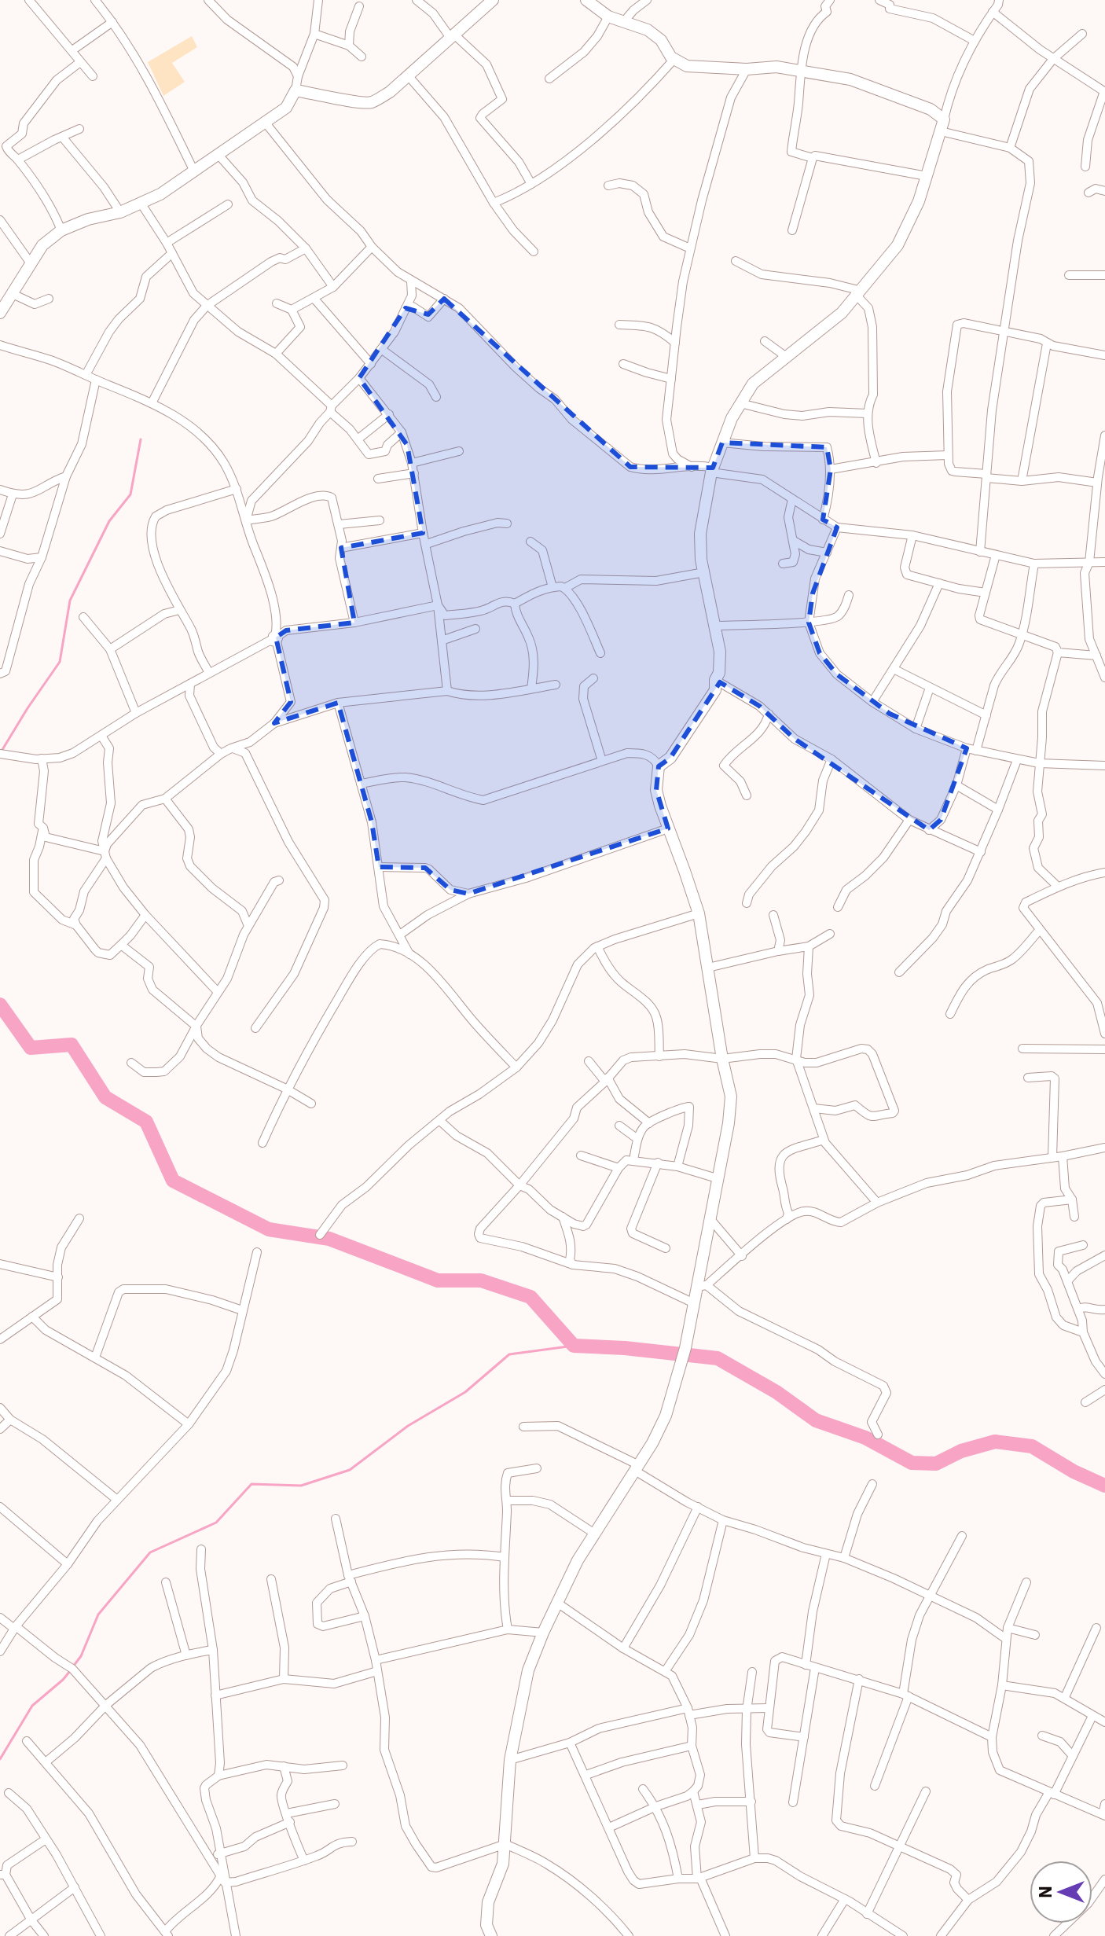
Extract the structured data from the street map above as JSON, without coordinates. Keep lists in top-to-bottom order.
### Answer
{
  "north": "left"
}
